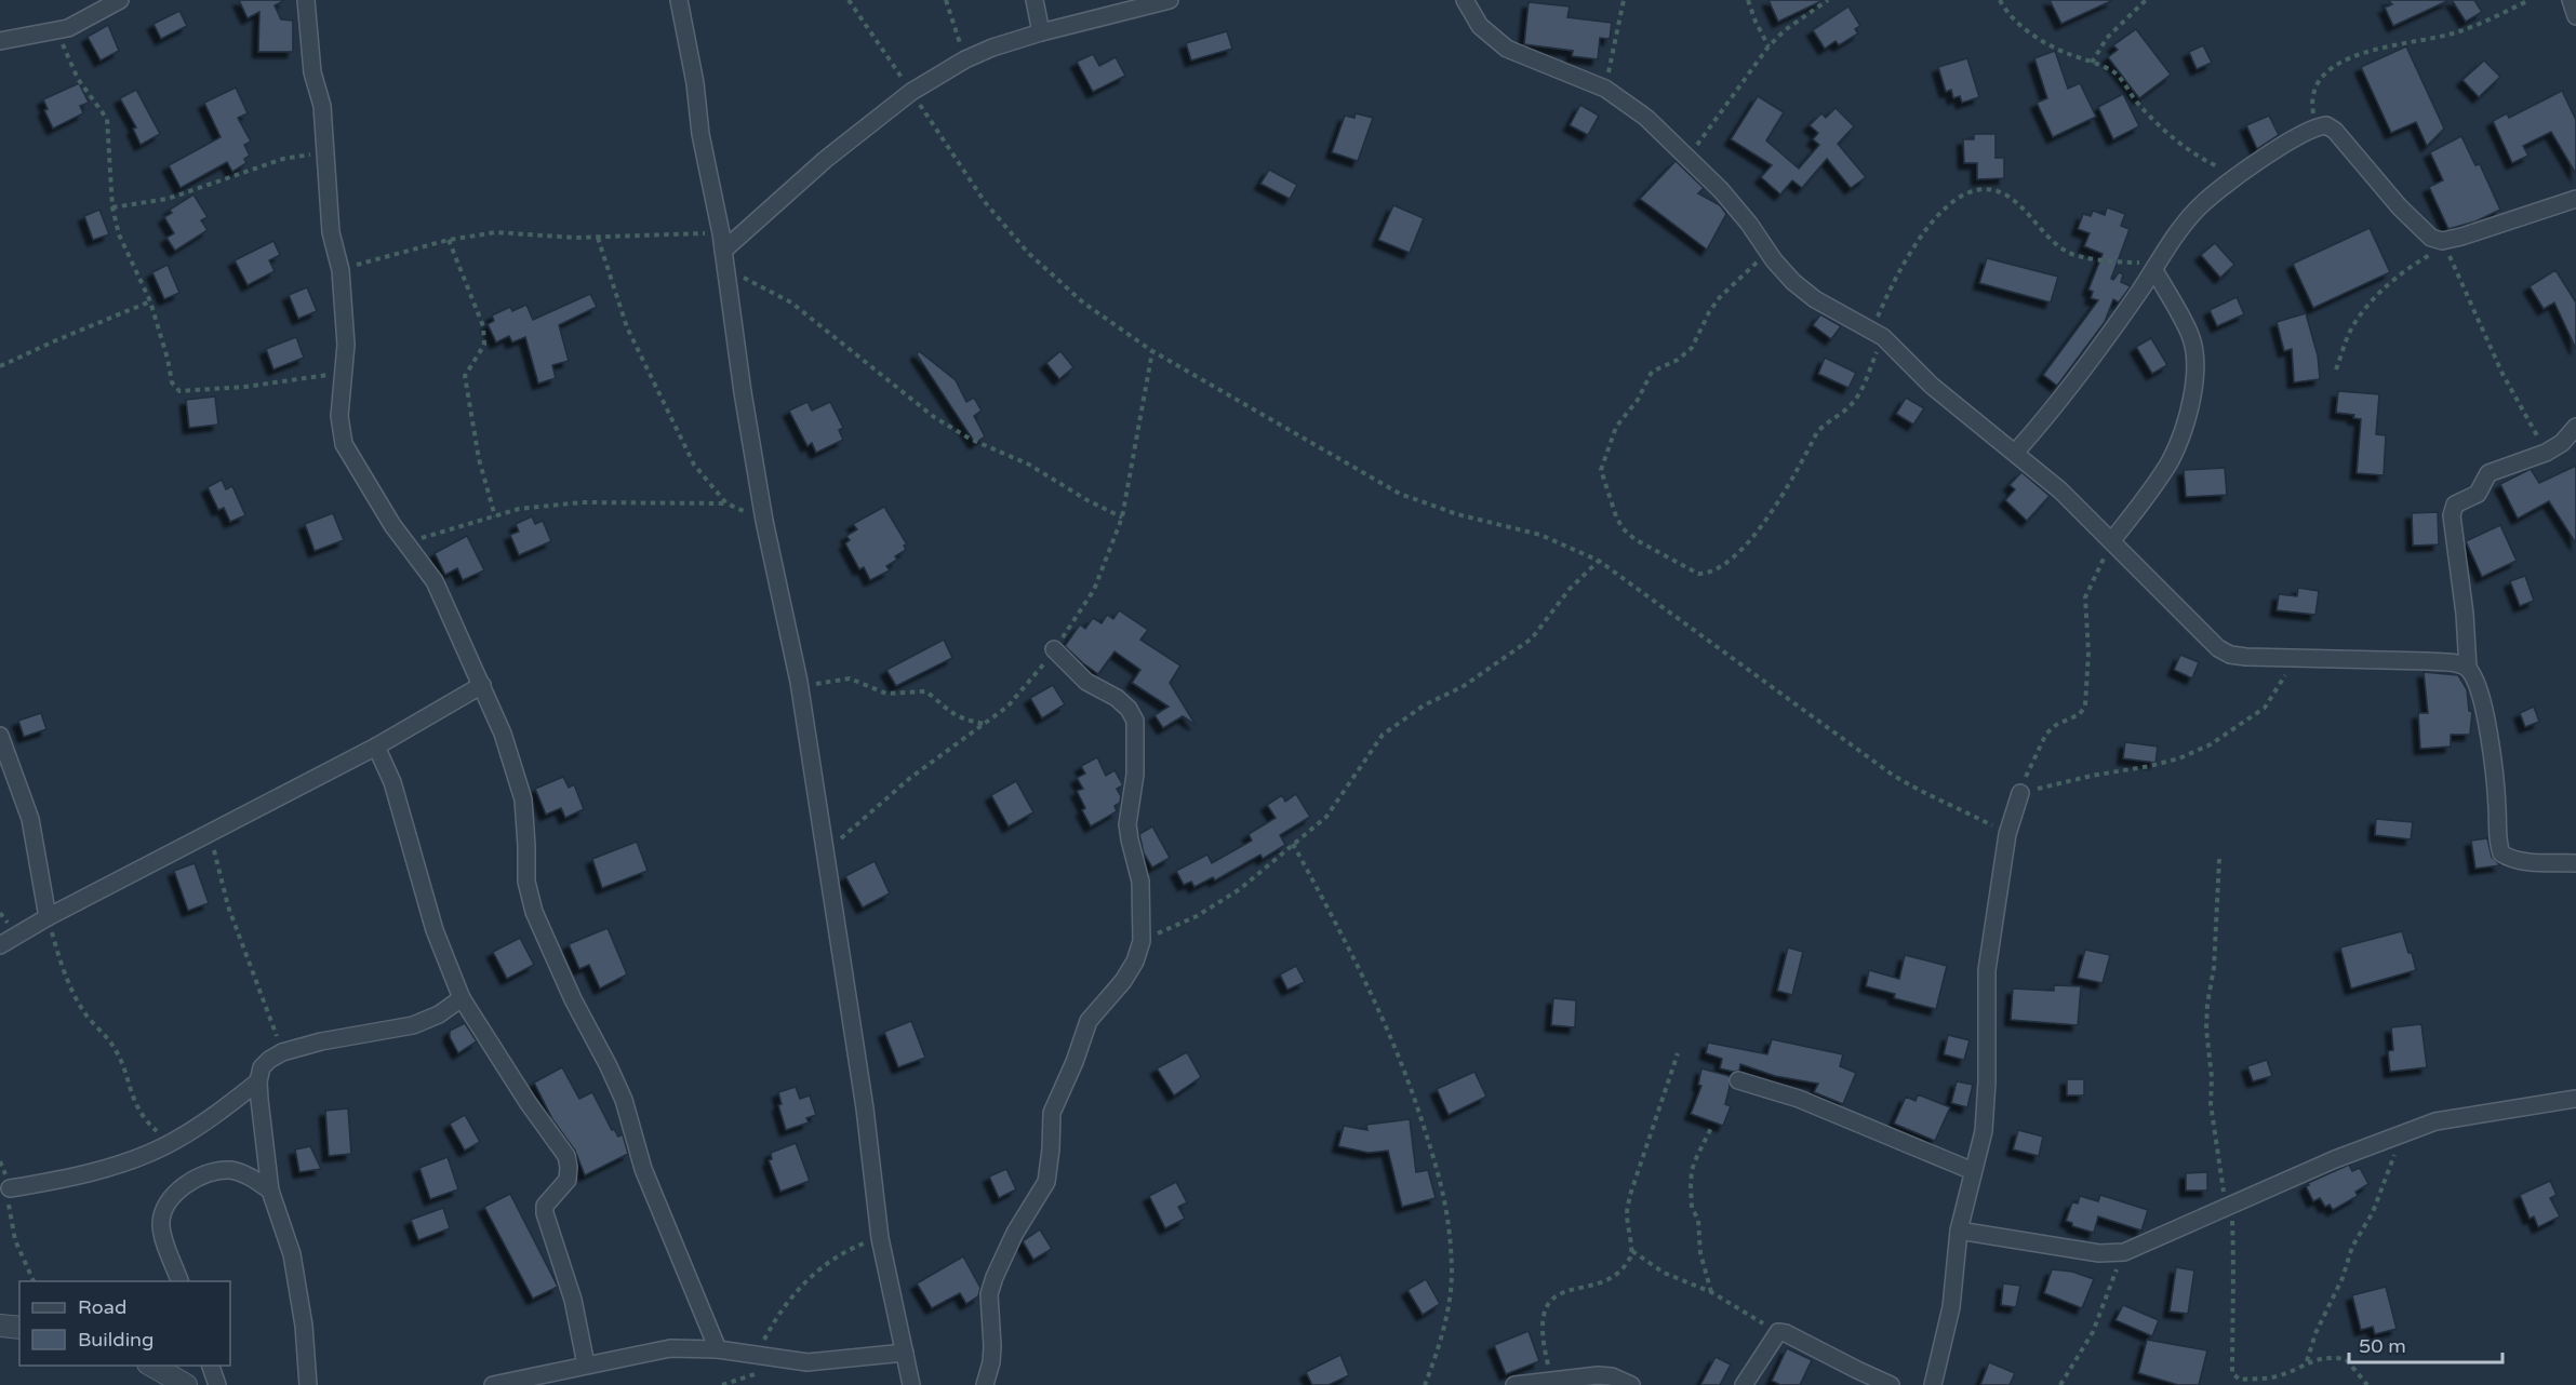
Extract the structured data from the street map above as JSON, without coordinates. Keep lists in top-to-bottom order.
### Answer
{
  "legend": ["Road", "Building"],
  "scale_bar": "50 m"
}
